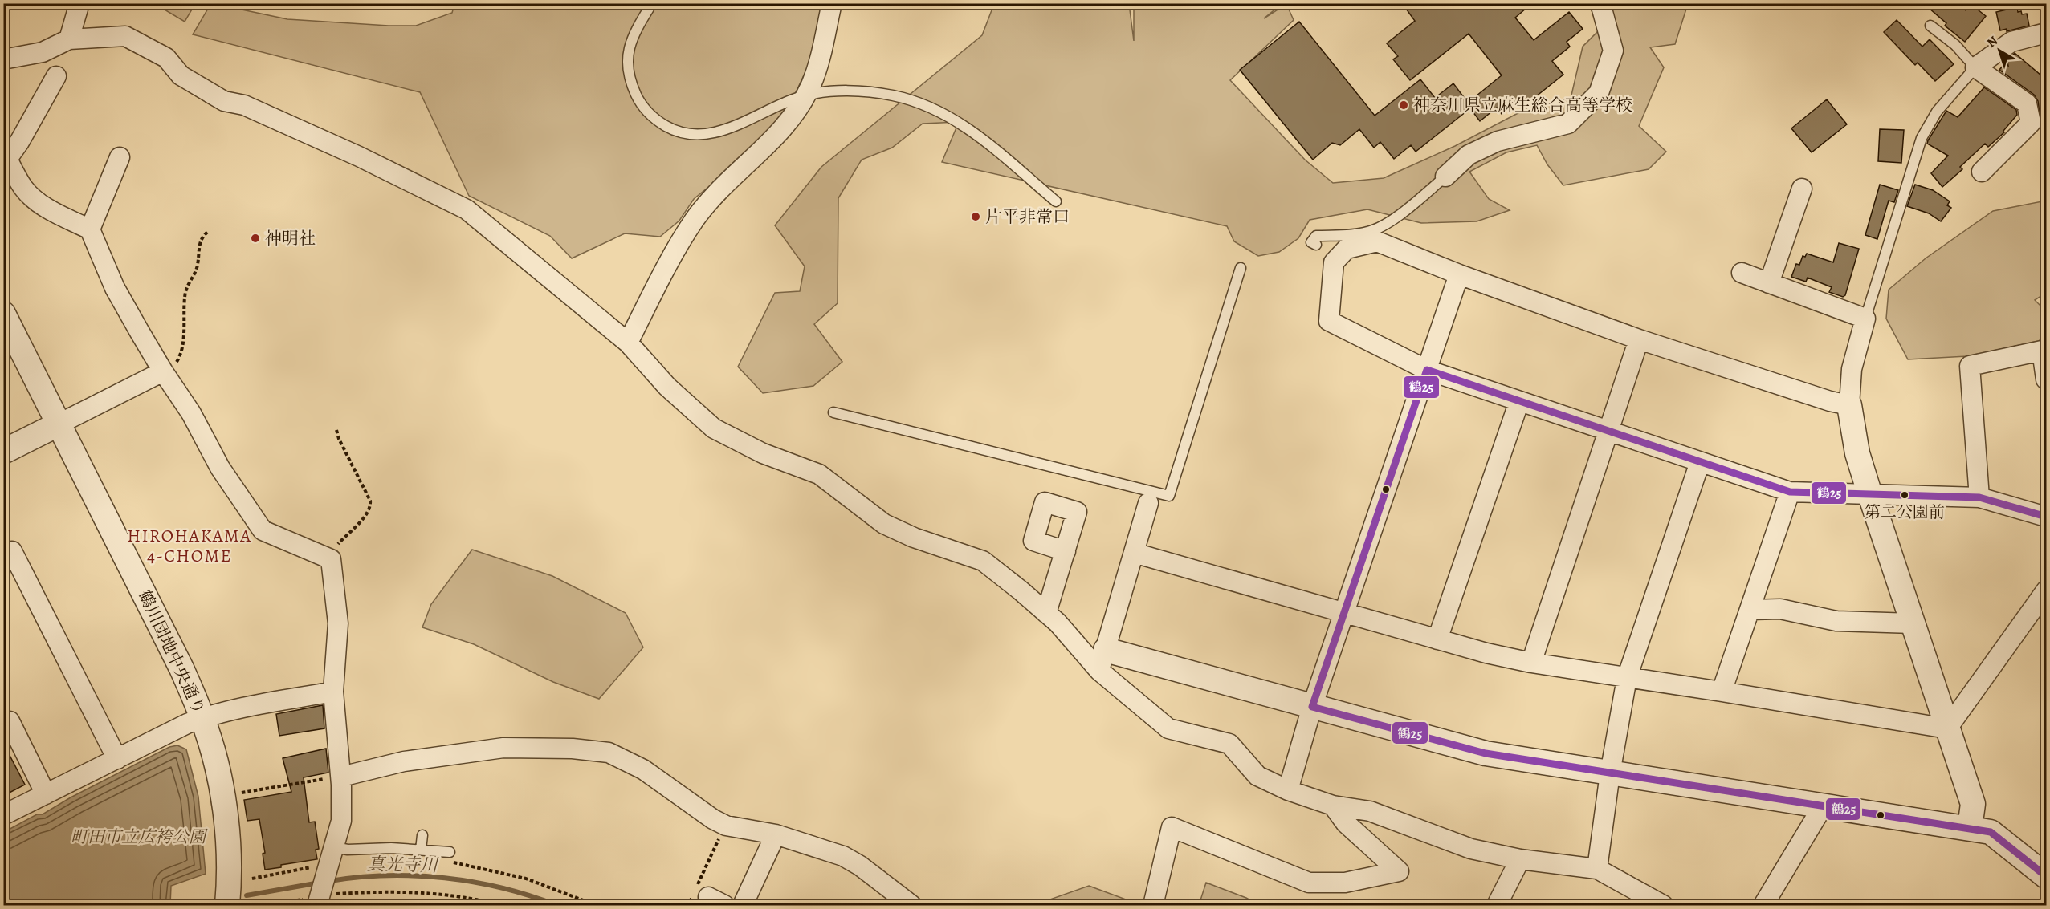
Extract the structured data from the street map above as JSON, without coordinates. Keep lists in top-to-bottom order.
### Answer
{
  "streets": {
    "street": ["鶴川団地中央通り"]
  },
  "districts": ["HIROHAKAMA 4-CHOME"],
  "water": ["真光寺川"],
  "parks": ["町田市立広袴公園"],
  "places": [
    "神奈川県立麻生総合高等学校",
    "片平非常口",
    "神明社",
    "第二公園前"
  ],
  "lines": ["transit line 鶴25"],
  "north": "top left"
}
